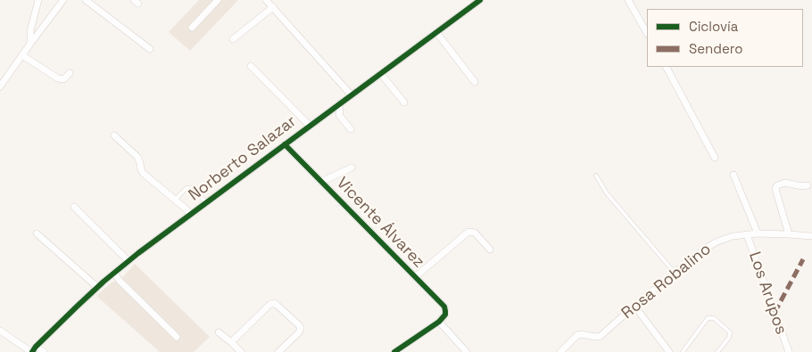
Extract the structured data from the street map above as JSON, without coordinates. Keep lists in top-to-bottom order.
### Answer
{
  "streets": {
    "street": [
      "Norberto Salazar",
      "Vicente Álvarez",
      "Rosa Robalino",
      "Los Arupos"
    ]
  },
  "crossings": [
    ["Norberto Salazar", "Vicente Álvarez"],
    ["Rosa Robalino", "Los Arupos"]
  ],
  "legend": ["Ciclovía", "Sendero"]
}
